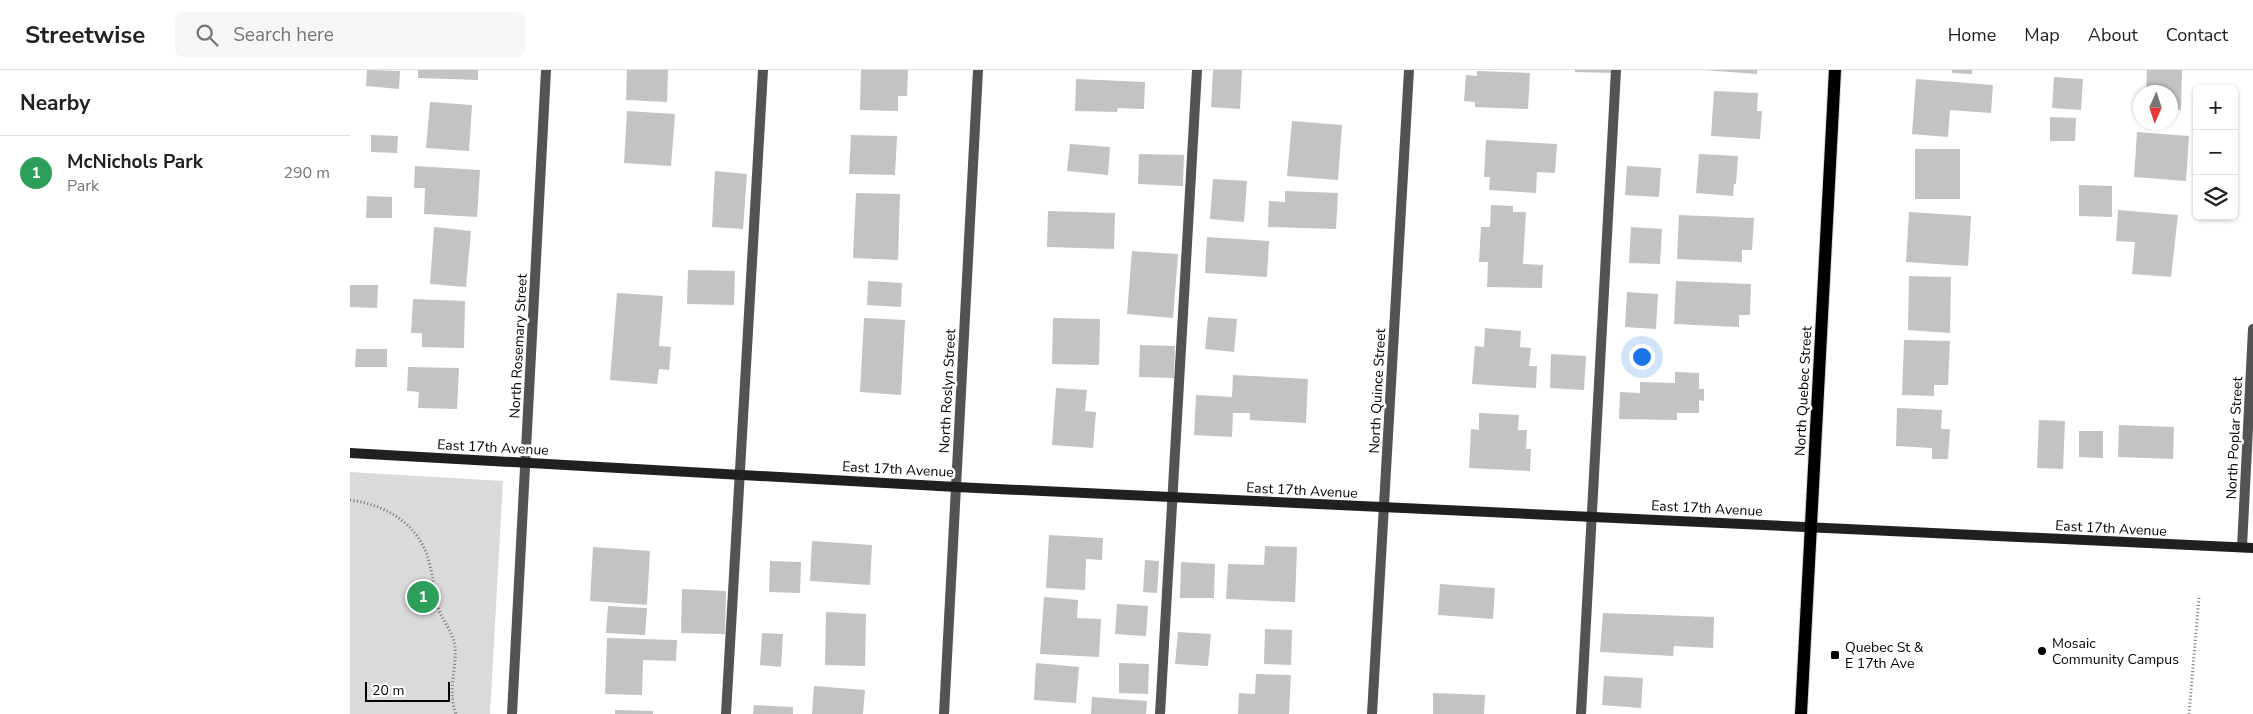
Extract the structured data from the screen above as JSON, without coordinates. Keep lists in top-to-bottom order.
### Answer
{
  "streets": {
    "main road": ["North Quebec Street"],
    "street": [
      "North Rosemary Street",
      "North Roslyn Street",
      "North Quince Street",
      "North Poplar Street",
      "East 17th Avenue"
    ]
  },
  "crossings": [
    ["North Rosemary Street", "East 17th Avenue"],
    ["North Roslyn Street", "East 17th Avenue"],
    ["North Quince Street", "East 17th Avenue"],
    ["North Quebec Street", "East 17th Avenue"],
    ["North Poplar Street", "East 17th Avenue"]
  ],
  "places": {
    "other": ["Mosaic Community Campus"],
    "transit": ["Quebec St & E 17th Ave"]
  },
  "scale_bar": "20 m",
  "north": "bottom",
  "page": {
    "header": "Streetwise",
    "search": "Search here",
    "nav": [
      "Home",
      "Map",
      "About",
      "Contact"
    ],
    "heading": "Nearby",
    "map_buttons": ["+", "−"],
    "list": [
      {
        "mark": "1",
        "name": "McNichols Park",
        "note": "Park",
        "value": "290 m"
      }
    ],
    "pins": "1",
    "scale": "20 m"
  }
}
